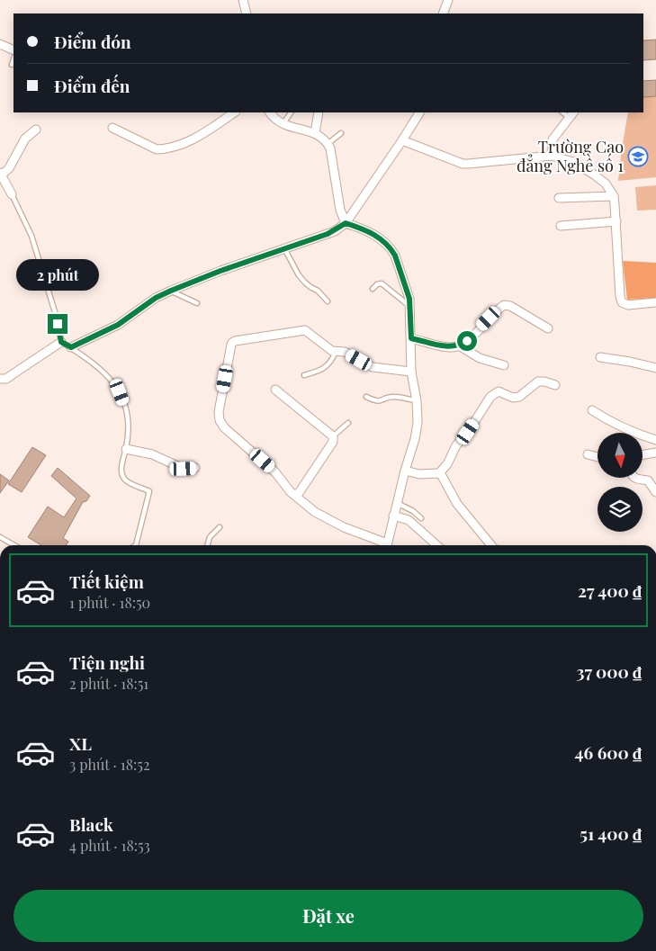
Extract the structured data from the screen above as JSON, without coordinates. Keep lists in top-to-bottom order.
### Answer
{
  "places": {
    "school or university": ["Trường Cao đẳng Nghề số 1"]
  },
  "north": "bottom",
  "page": {
    "banner": ["Điểm đón", "Điểm đến"],
    "bubble": "2 phút",
    "list": [
      {
        "name": "Tiết kiệm",
        "note": "1 phút · 18:50",
        "value": "27 400 ₫"
      },
      {
        "name": "Tiện nghi",
        "note": "2 phút · 18:51",
        "value": "37 000 ₫"
      },
      {
        "name": "XL",
        "note": "3 phút · 18:52",
        "value": "46 600 ₫"
      },
      {
        "name": "Black",
        "note": "4 phút · 18:53",
        "value": "51 400 ₫"
      }
    ],
    "buttons": "Đặt xe"
  }
}
